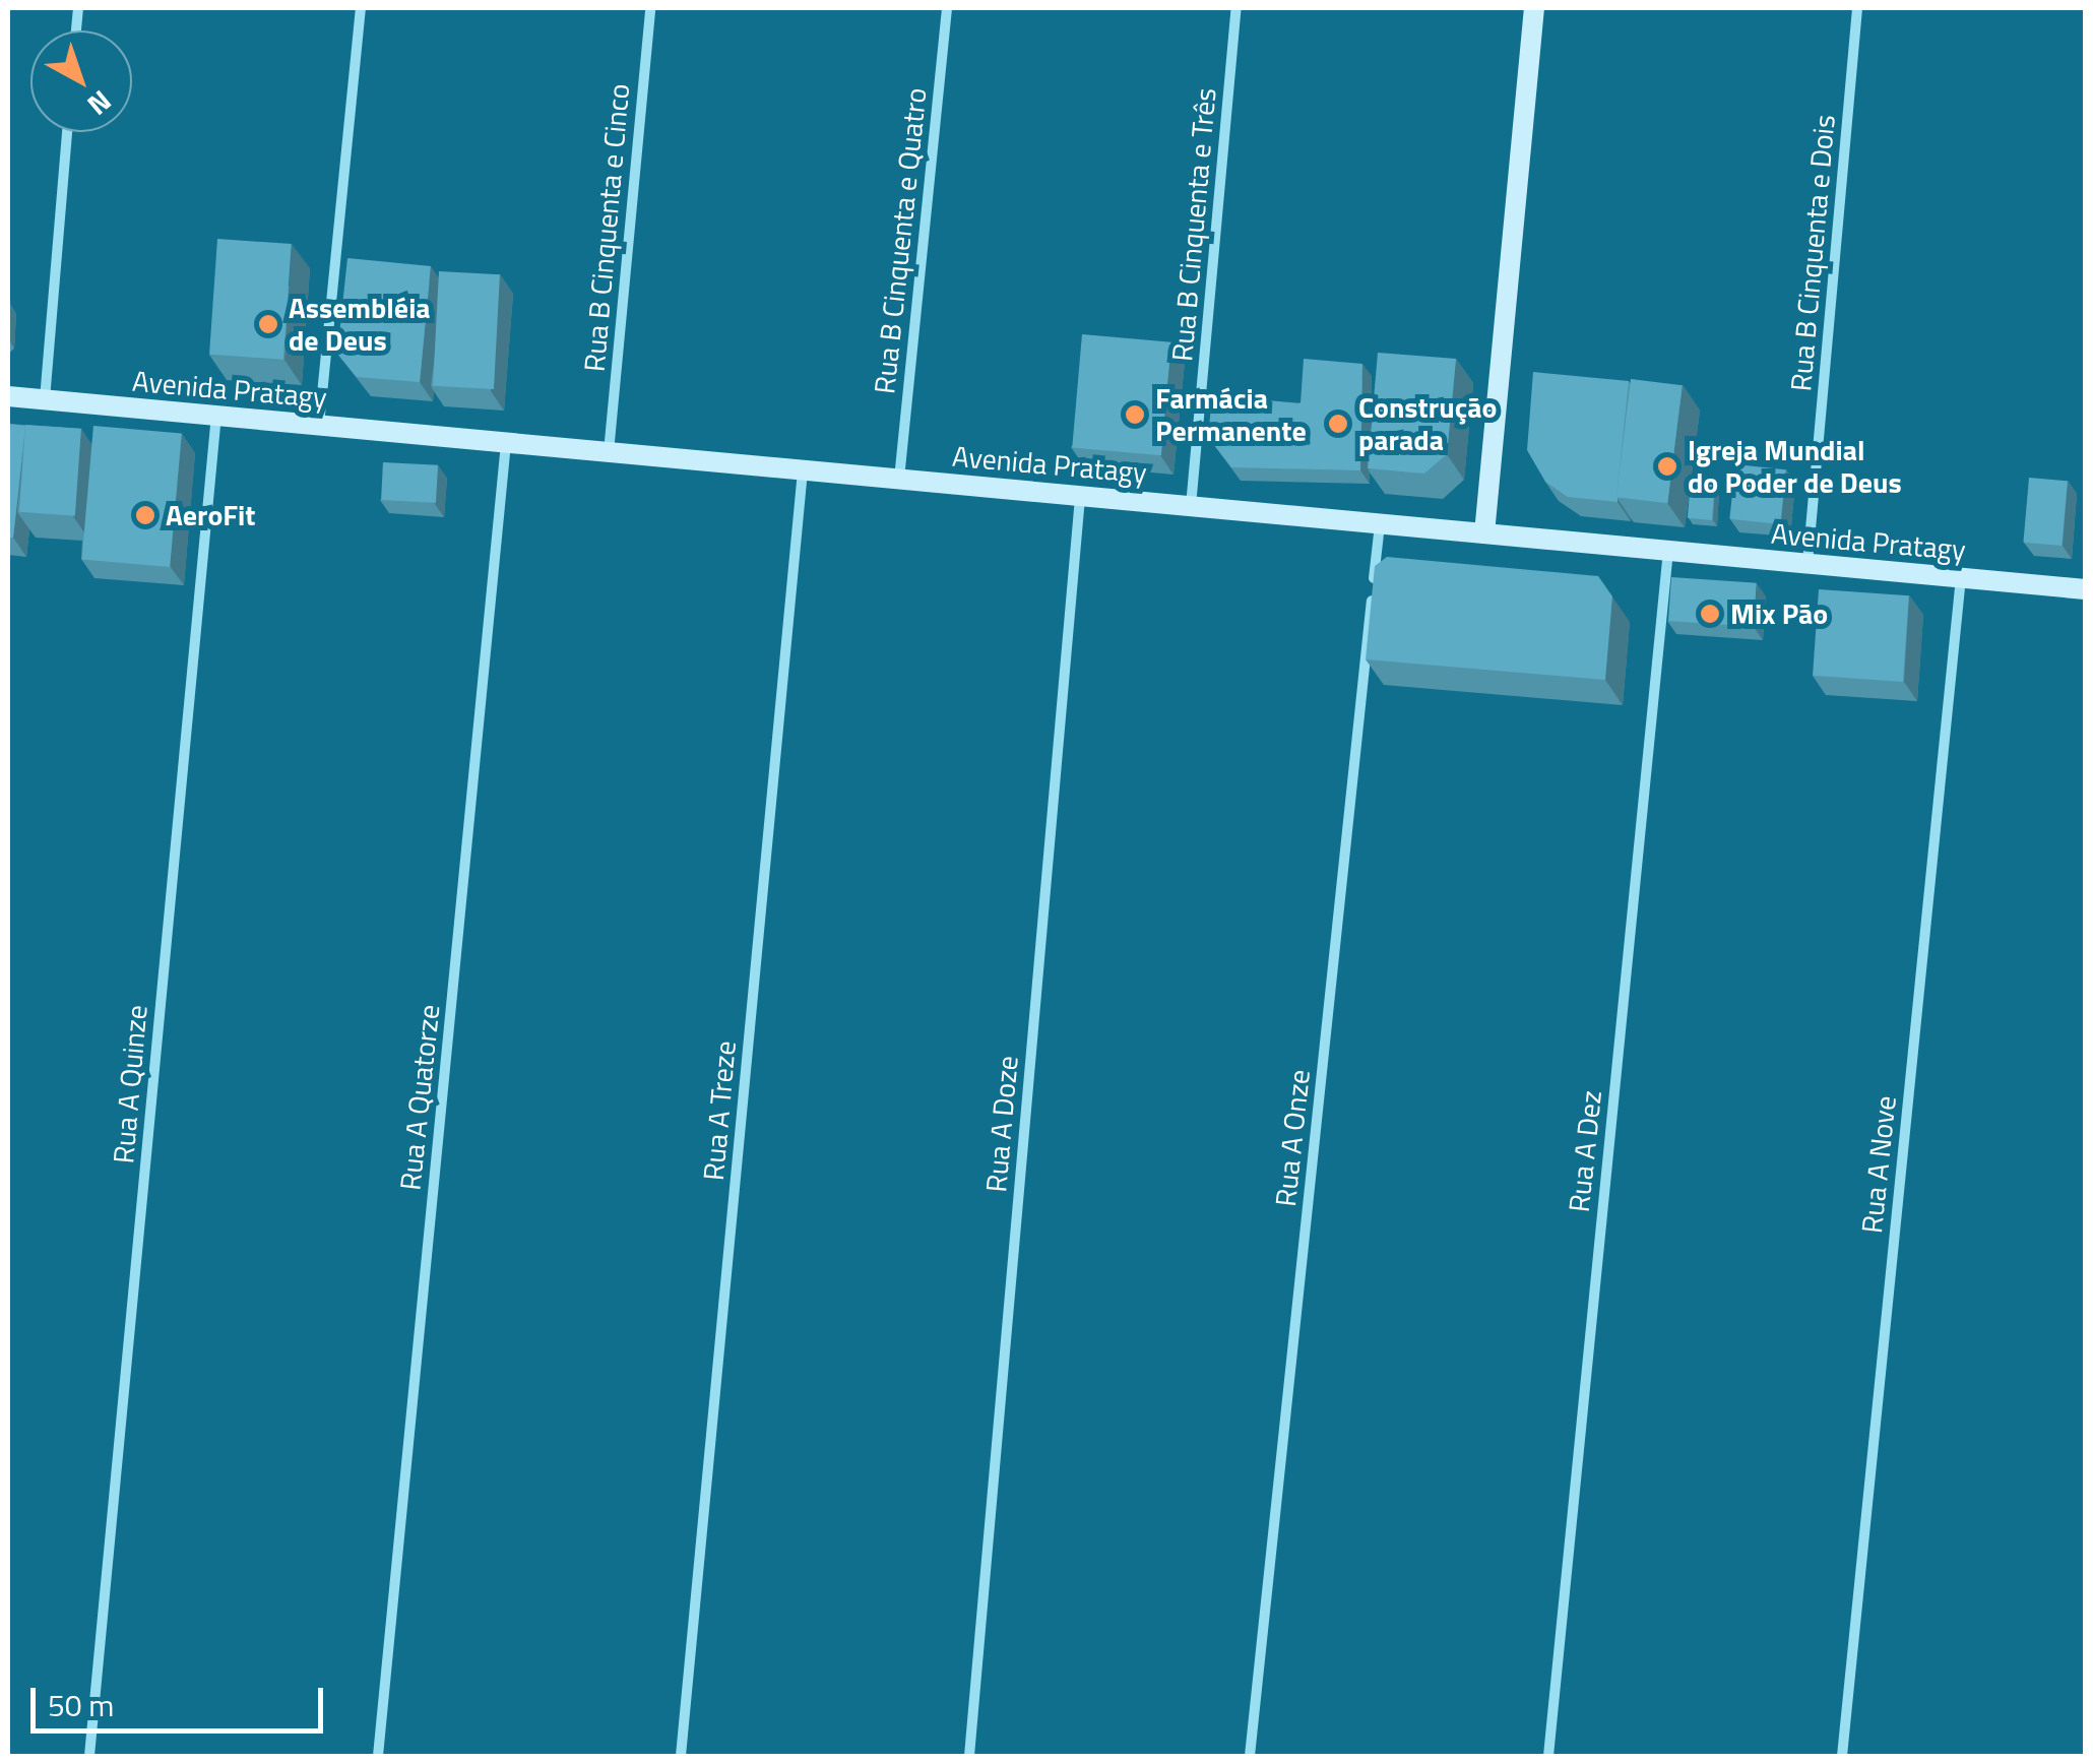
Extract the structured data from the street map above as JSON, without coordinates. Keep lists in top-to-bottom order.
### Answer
{
  "streets": {
    "street": [
      "Rua B Cinquenta e Três",
      "Rua B Cinquenta e Cinco",
      "Rua B Cinquenta e Quatro",
      "Rua B Cinquenta e Dois",
      "Avenida Pratagy",
      "Rua A Quinze",
      "Rua A Quatorze",
      "Rua A Treze",
      "Rua A Doze",
      "Rua A Onze",
      "Rua A Dez",
      "Rua A Nove"
    ]
  },
  "crossings": [
    ["Rua B Cinquenta e Três", "Avenida Pratagy"],
    ["Rua B Cinquenta e Cinco", "Avenida Pratagy"],
    ["Rua B Cinquenta e Quatro", "Avenida Pratagy"],
    ["Rua B Cinquenta e Dois", "Avenida Pratagy"],
    ["Avenida Pratagy", "Rua A Quinze"],
    ["Avenida Pratagy", "Rua A Quatorze"],
    ["Avenida Pratagy", "Rua A Treze"],
    ["Avenida Pratagy", "Rua A Doze"],
    ["Avenida Pratagy", "Rua A Onze"],
    ["Avenida Pratagy", "Rua A Dez"],
    ["Avenida Pratagy", "Rua A Nove"]
  ],
  "places": [
    "Assembléia de Deus",
    "Farmácia Permanente",
    "Construção parada",
    "Igreja Mundial do Poder de Deus",
    "AeroFit",
    "Mix Pão"
  ],
  "scale_bar": "50 m",
  "north": "bottom right"
}
